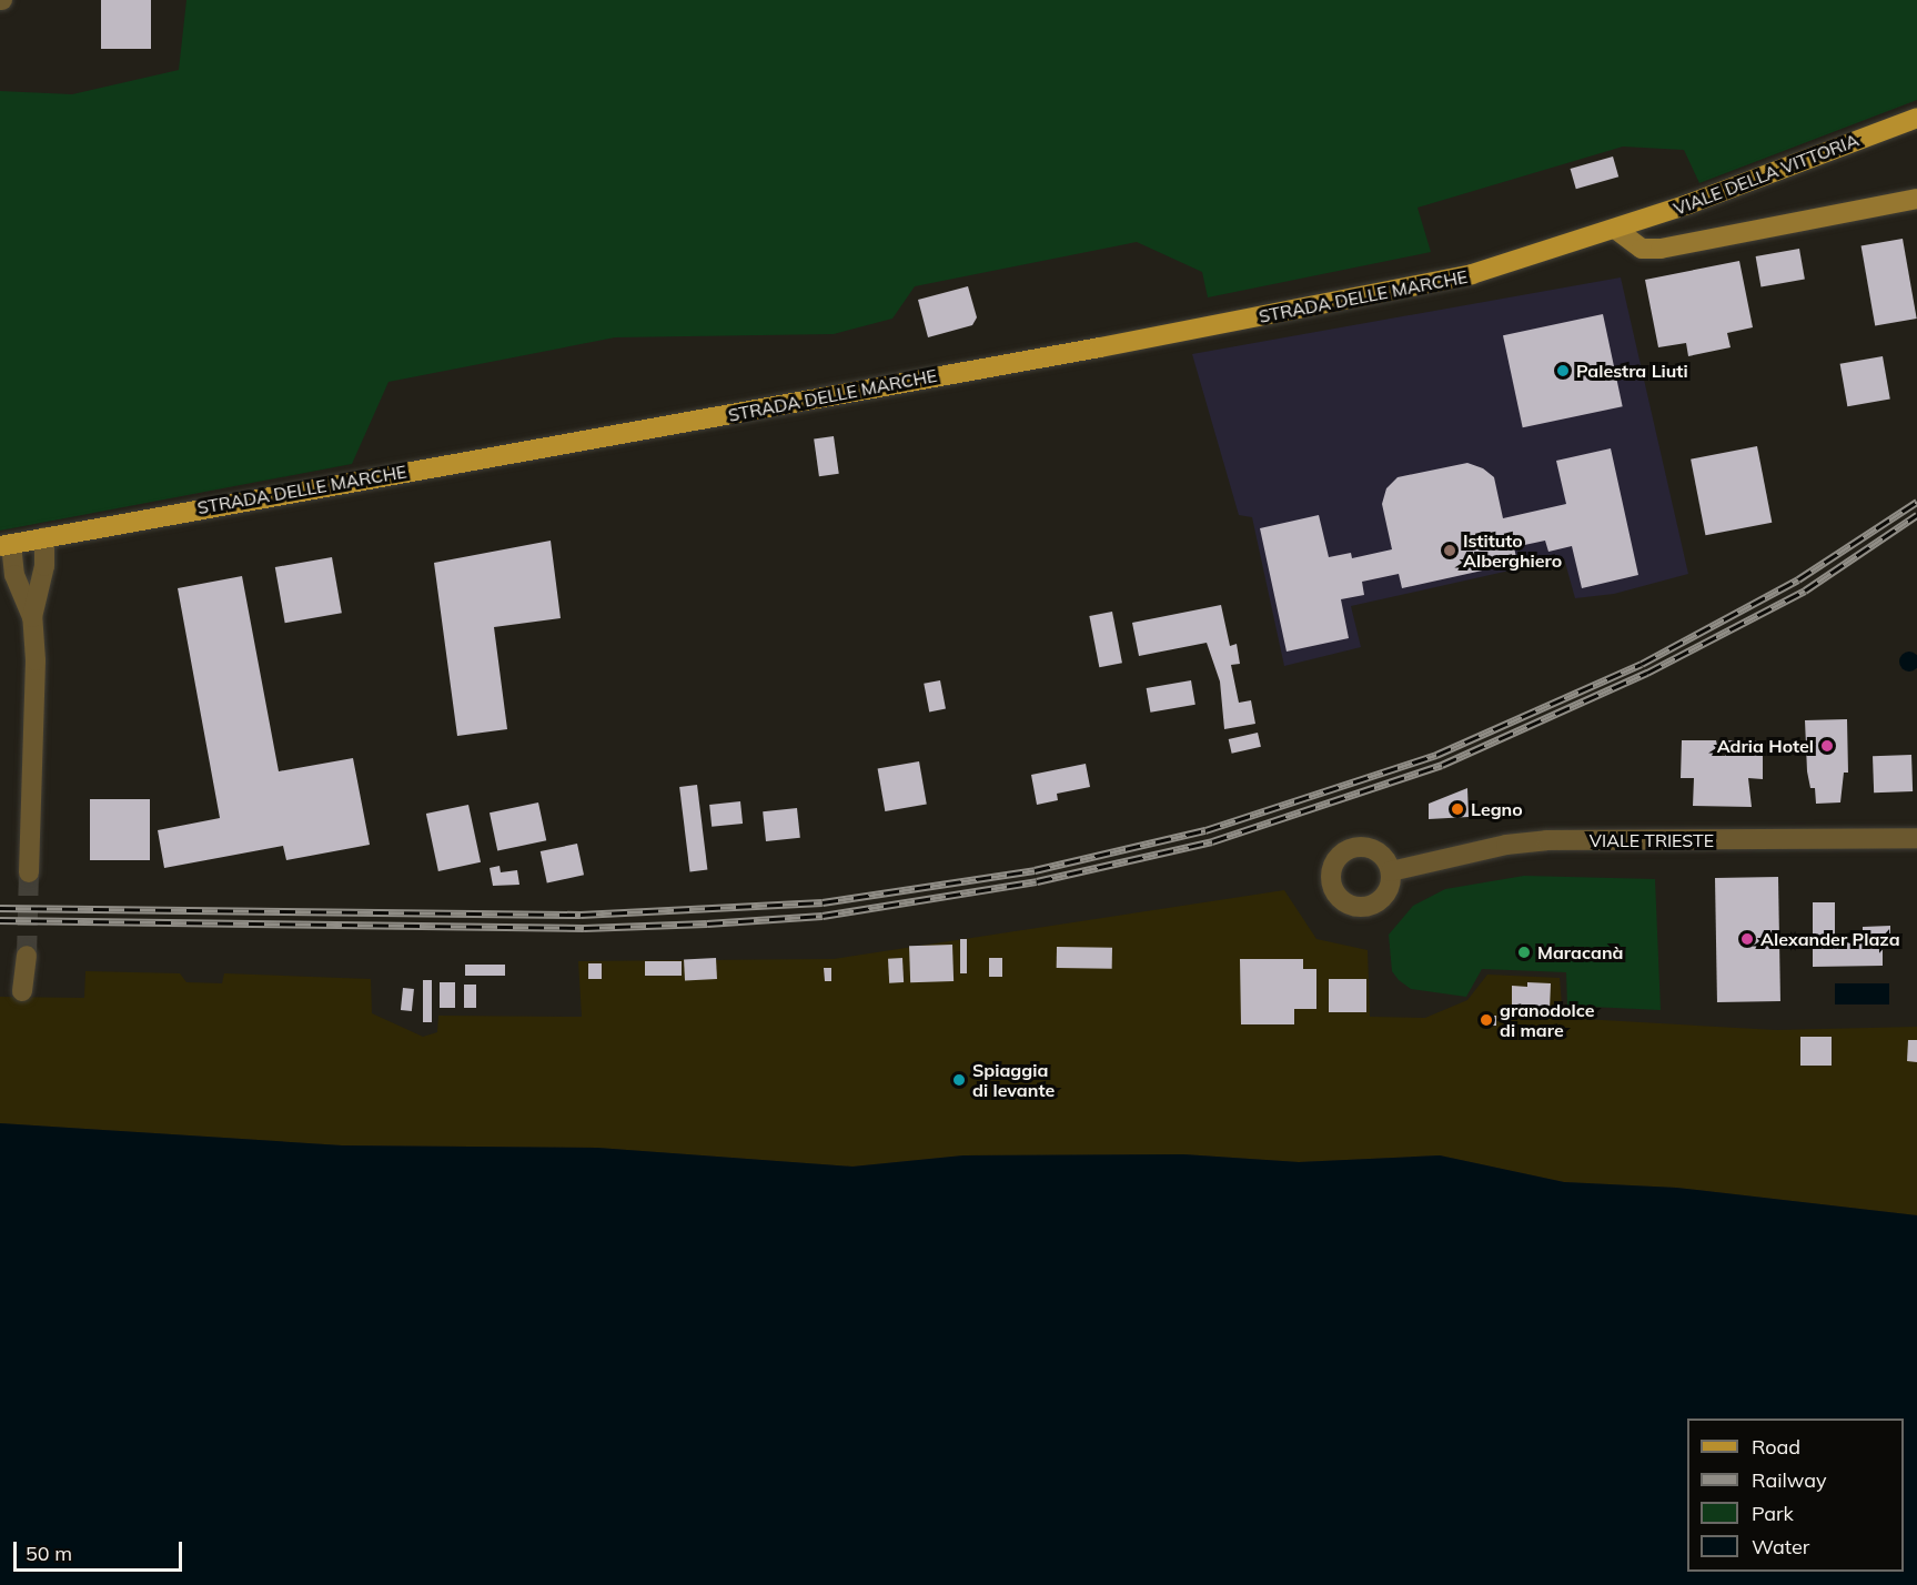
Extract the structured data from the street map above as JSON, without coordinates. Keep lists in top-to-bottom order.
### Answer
{
  "streets": {
    "main road": ["VIALE DELLA VITTORIA", "STRADA DELLE MARCHE"],
    "street": ["VIALE TRIESTE"]
  },
  "crossings": [
    ["VIALE DELLA VITTORIA", "STRADA DELLE MARCHE"]
  ],
  "places": [
    "Palestra Liuti",
    "Istituto Alberghiero",
    "Adria Hotel",
    "Legno",
    "Alexander Plaza",
    "Maracanà",
    "granodolce di mare",
    "Spiaggia di levante"
  ],
  "legend": [
    "Road",
    "Railway",
    "Park",
    "Water"
  ],
  "scale_bar": "50 m"
}
